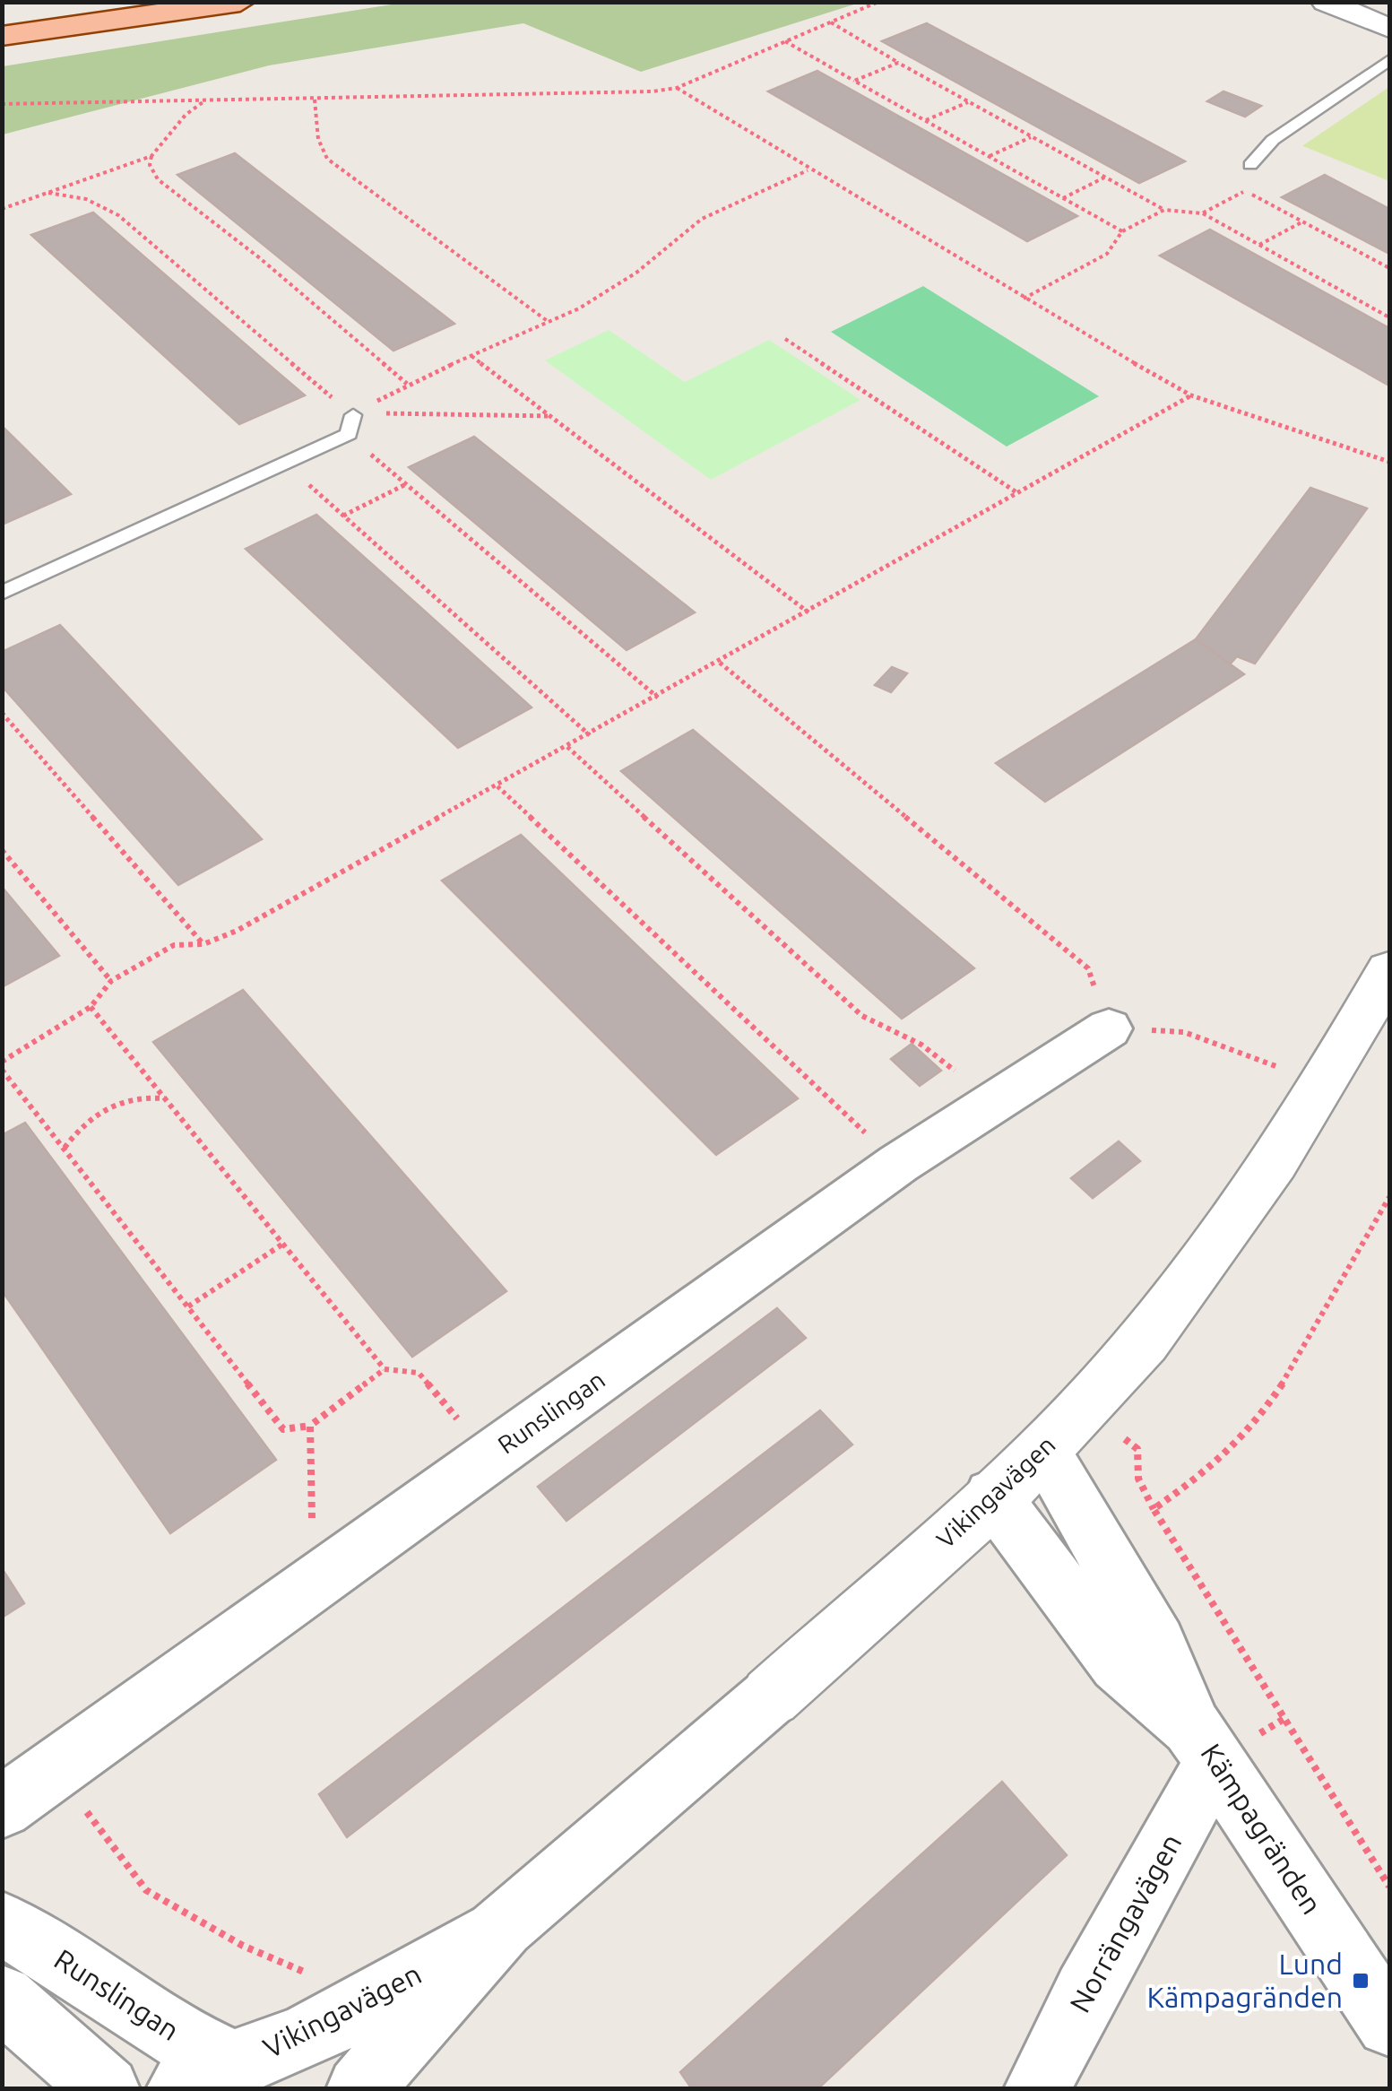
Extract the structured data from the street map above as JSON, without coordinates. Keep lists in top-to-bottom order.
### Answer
{
  "streets": {
    "street": [
      "Runslingan",
      "Vikingavägen",
      "Kämpagränden",
      "Norrängavägen"
    ]
  },
  "crossings": [
    ["Runslingan", "Vikingavägen"],
    ["Vikingavägen", "Kämpagränden"],
    ["Kämpagränden", "Norrängavägen"]
  ],
  "places": {
    "transit": ["Lund Kämpagränden"]
  }
}
